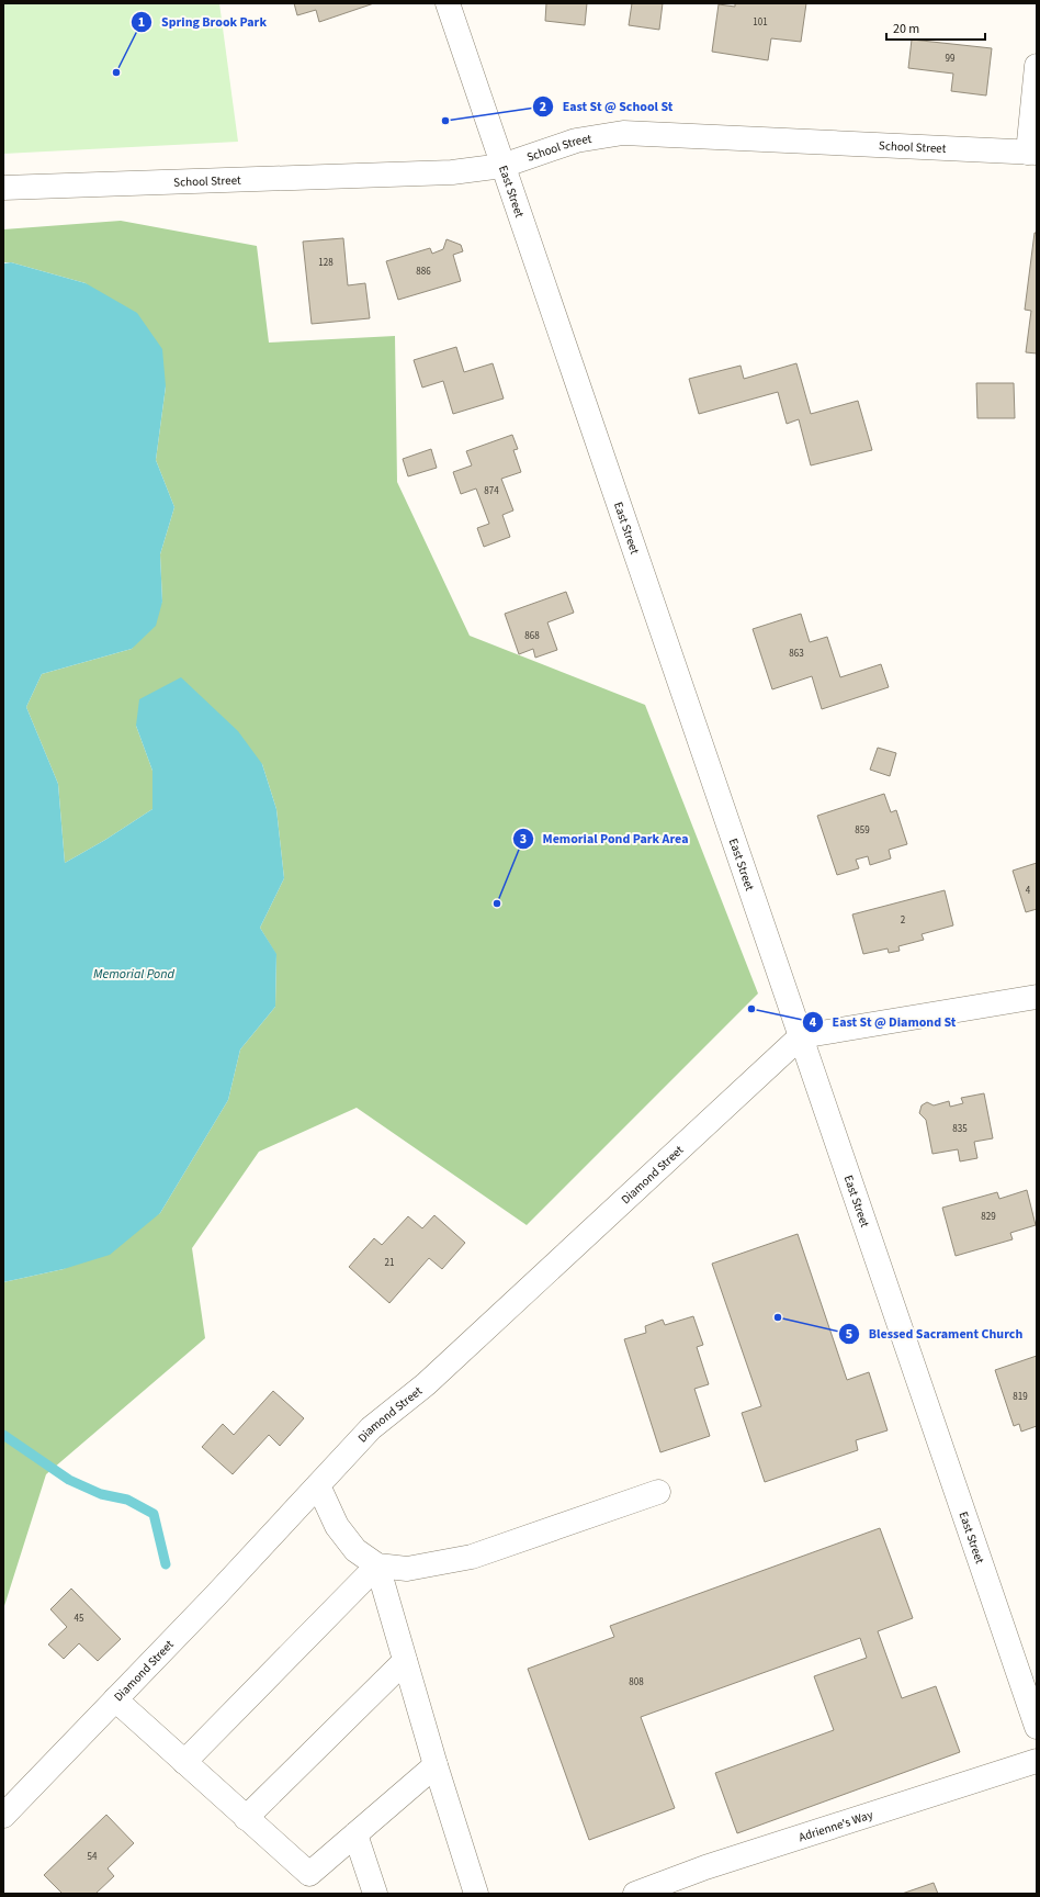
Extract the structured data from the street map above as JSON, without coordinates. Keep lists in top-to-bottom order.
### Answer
{
  "streets": {
    "street": [
      "School Street",
      "East Street",
      "Diamond Street",
      "Adrienne's Way"
    ]
  },
  "crossings": [
    ["School Street", "East Street"],
    ["East Street", "Diamond Street"]
  ],
  "water": ["Memorial Pond"],
  "places": [
    "Spring Brook Park",
    "East St @ School St",
    "Memorial Pond Park Area",
    "East St @ Diamond St",
    "Blessed Sacrament Church"
  ],
  "house_numbers": [
    "101",
    "99",
    "128",
    "886",
    "874",
    "868",
    "863",
    "859",
    "4",
    "2",
    "835",
    "829",
    "21",
    "819",
    "45",
    "808",
    "54"
  ],
  "scale_bar": "20 m"
}
